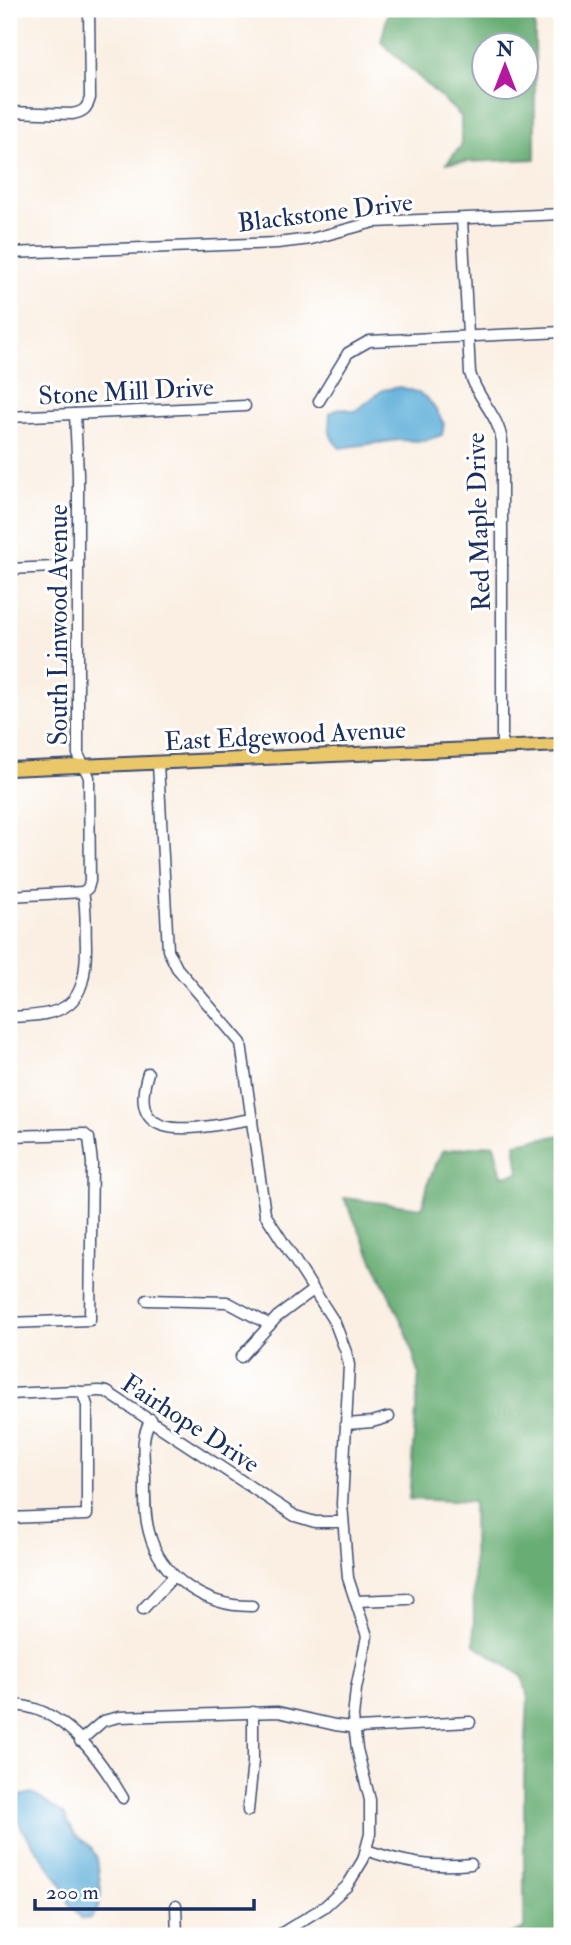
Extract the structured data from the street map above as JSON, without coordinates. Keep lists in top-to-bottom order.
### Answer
{
  "streets": {
    "main road": ["East Edgewood Avenue"],
    "street": [
      "Blackstone Drive",
      "Stone Mill Drive",
      "Red Maple Drive",
      "South Linwood Avenue",
      "Fairhope Drive"
    ]
  },
  "crossings": [
    ["Blackstone Drive", "Red Maple Drive"],
    ["Stone Mill Drive", "South Linwood Avenue"],
    ["Red Maple Drive", "East Edgewood Avenue"],
    ["South Linwood Avenue", "East Edgewood Avenue"]
  ],
  "scale_bar": "200 m",
  "north": "top"
}
